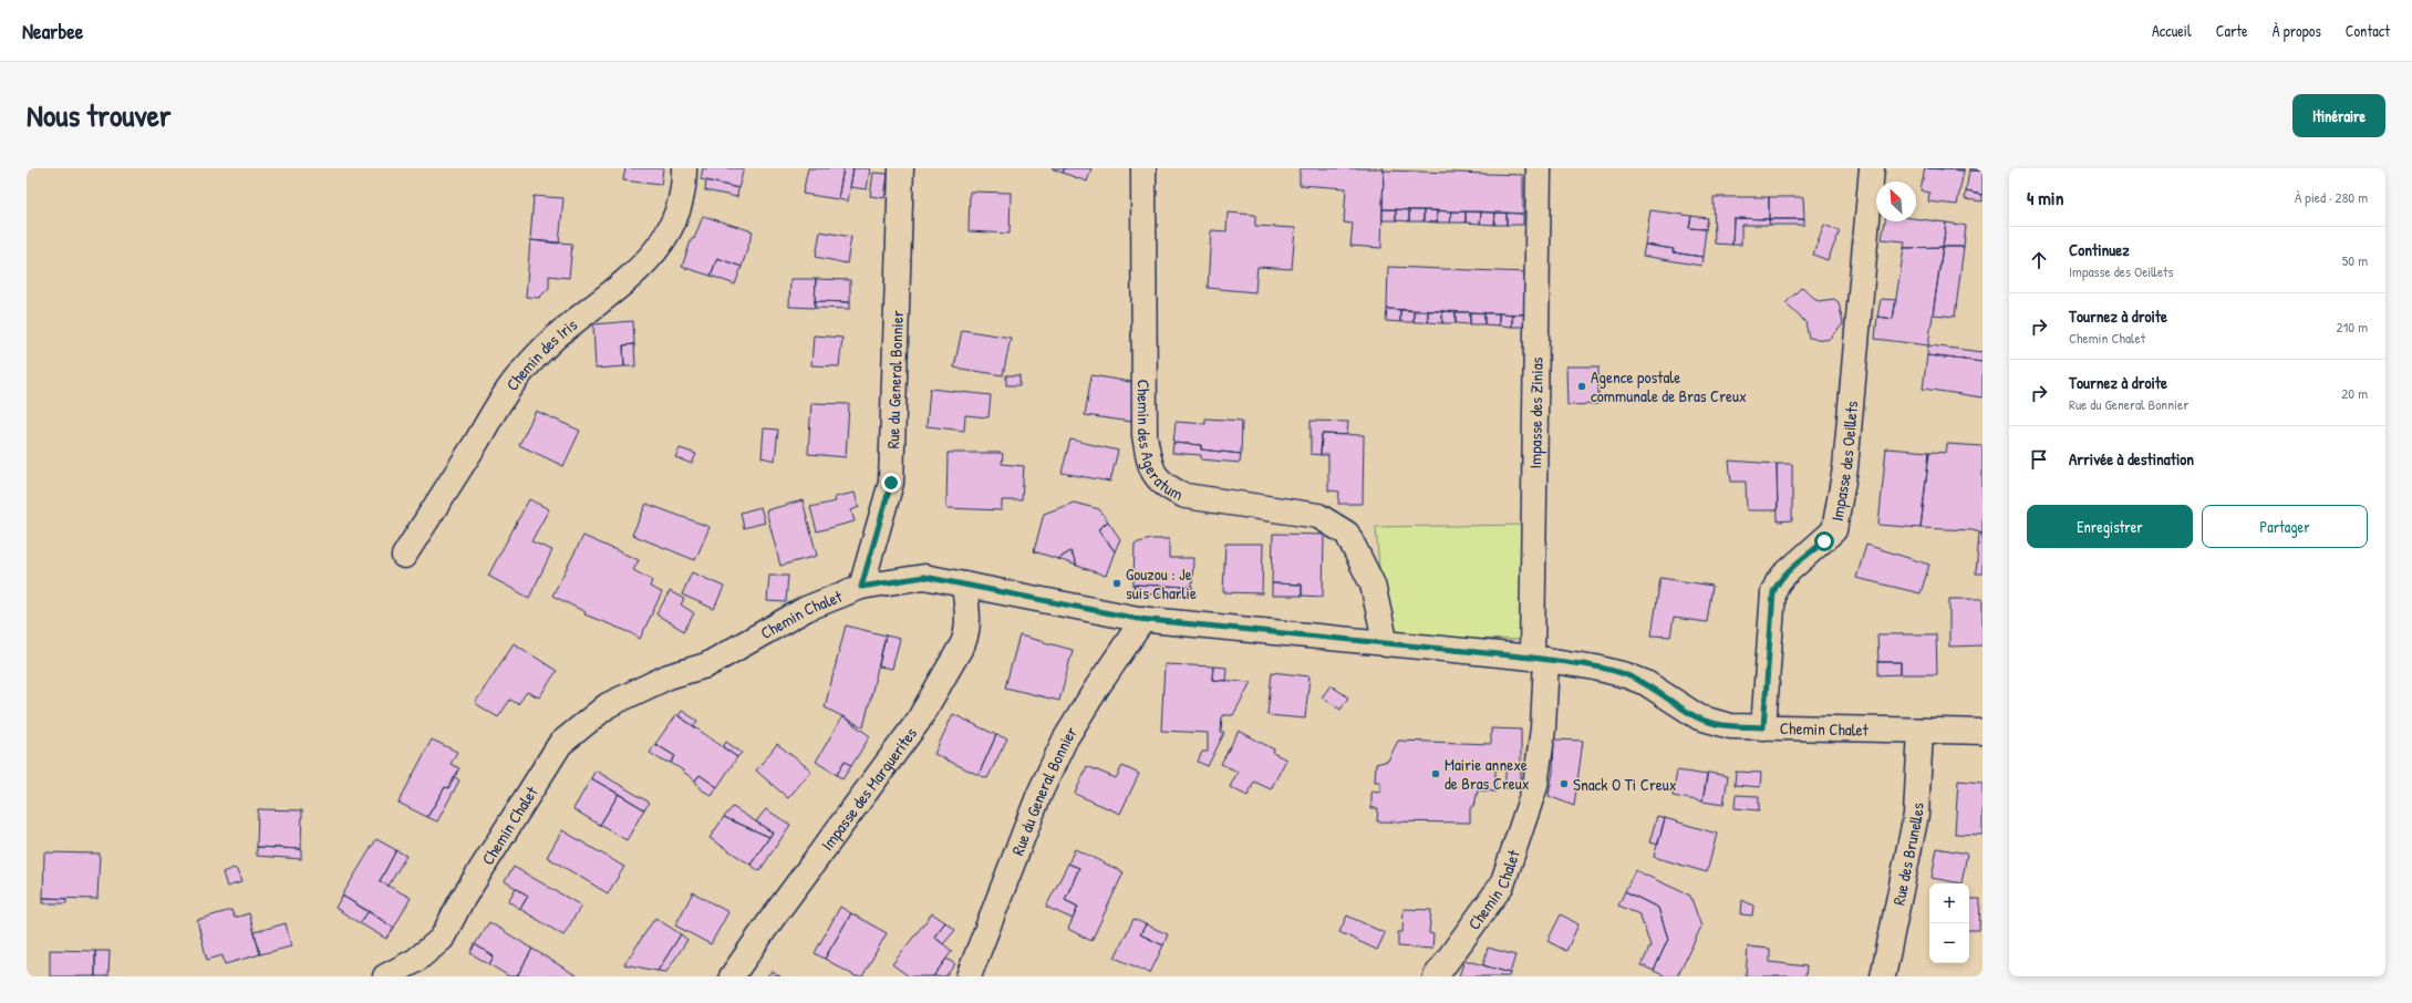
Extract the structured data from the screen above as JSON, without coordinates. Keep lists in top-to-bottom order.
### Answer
{
  "streets": {
    "street": [
      "Chemin des Iris",
      "Rue du General Bonnier",
      "Impasse des Zinias",
      "Chemin des Ageratum",
      "Impasse des Oeillets",
      "Chemin Chalet",
      "Impasse des Marguerites",
      "Rue des Brunelles"
    ]
  },
  "crossings": [
    ["Rue du General Bonnier", "Chemin Chalet"],
    ["Impasse des Zinias", "Chemin Chalet"],
    ["Chemin des Ageratum", "Chemin Chalet"],
    ["Impasse des Oeillets", "Chemin Chalet"],
    ["Chemin Chalet", "Impasse des Marguerites"],
    ["Chemin Chalet", "Rue des Brunelles"]
  ],
  "places": [
    "Agence postale communale de Bras Creux",
    "Gouzou : Je suis Charlie",
    "Mairie annexe de Bras Creux",
    "Snack O Ti Creux"
  ],
  "north": "top left",
  "page": {
    "header": "Nearbee",
    "nav": [
      "Accueil",
      "Carte",
      "À propos",
      "Contact"
    ],
    "title": "Nous trouver",
    "buttons": [
      "Itinéraire",
      ["Enregistrer", "Partager"]
    ],
    "heading": ["4 min", "À pied · 280 m"],
    "list": [
      ["Continuez", "Impasse des Oeillets", "50 m"],
      ["Tournez à droite", "Chemin Chalet", "210 m"],
      ["Tournez à droite", "Rue du General Bonnier", "20 m"],
      "Arrivée à destination"
    ],
    "map_buttons": ["+", "−"]
  }
}
